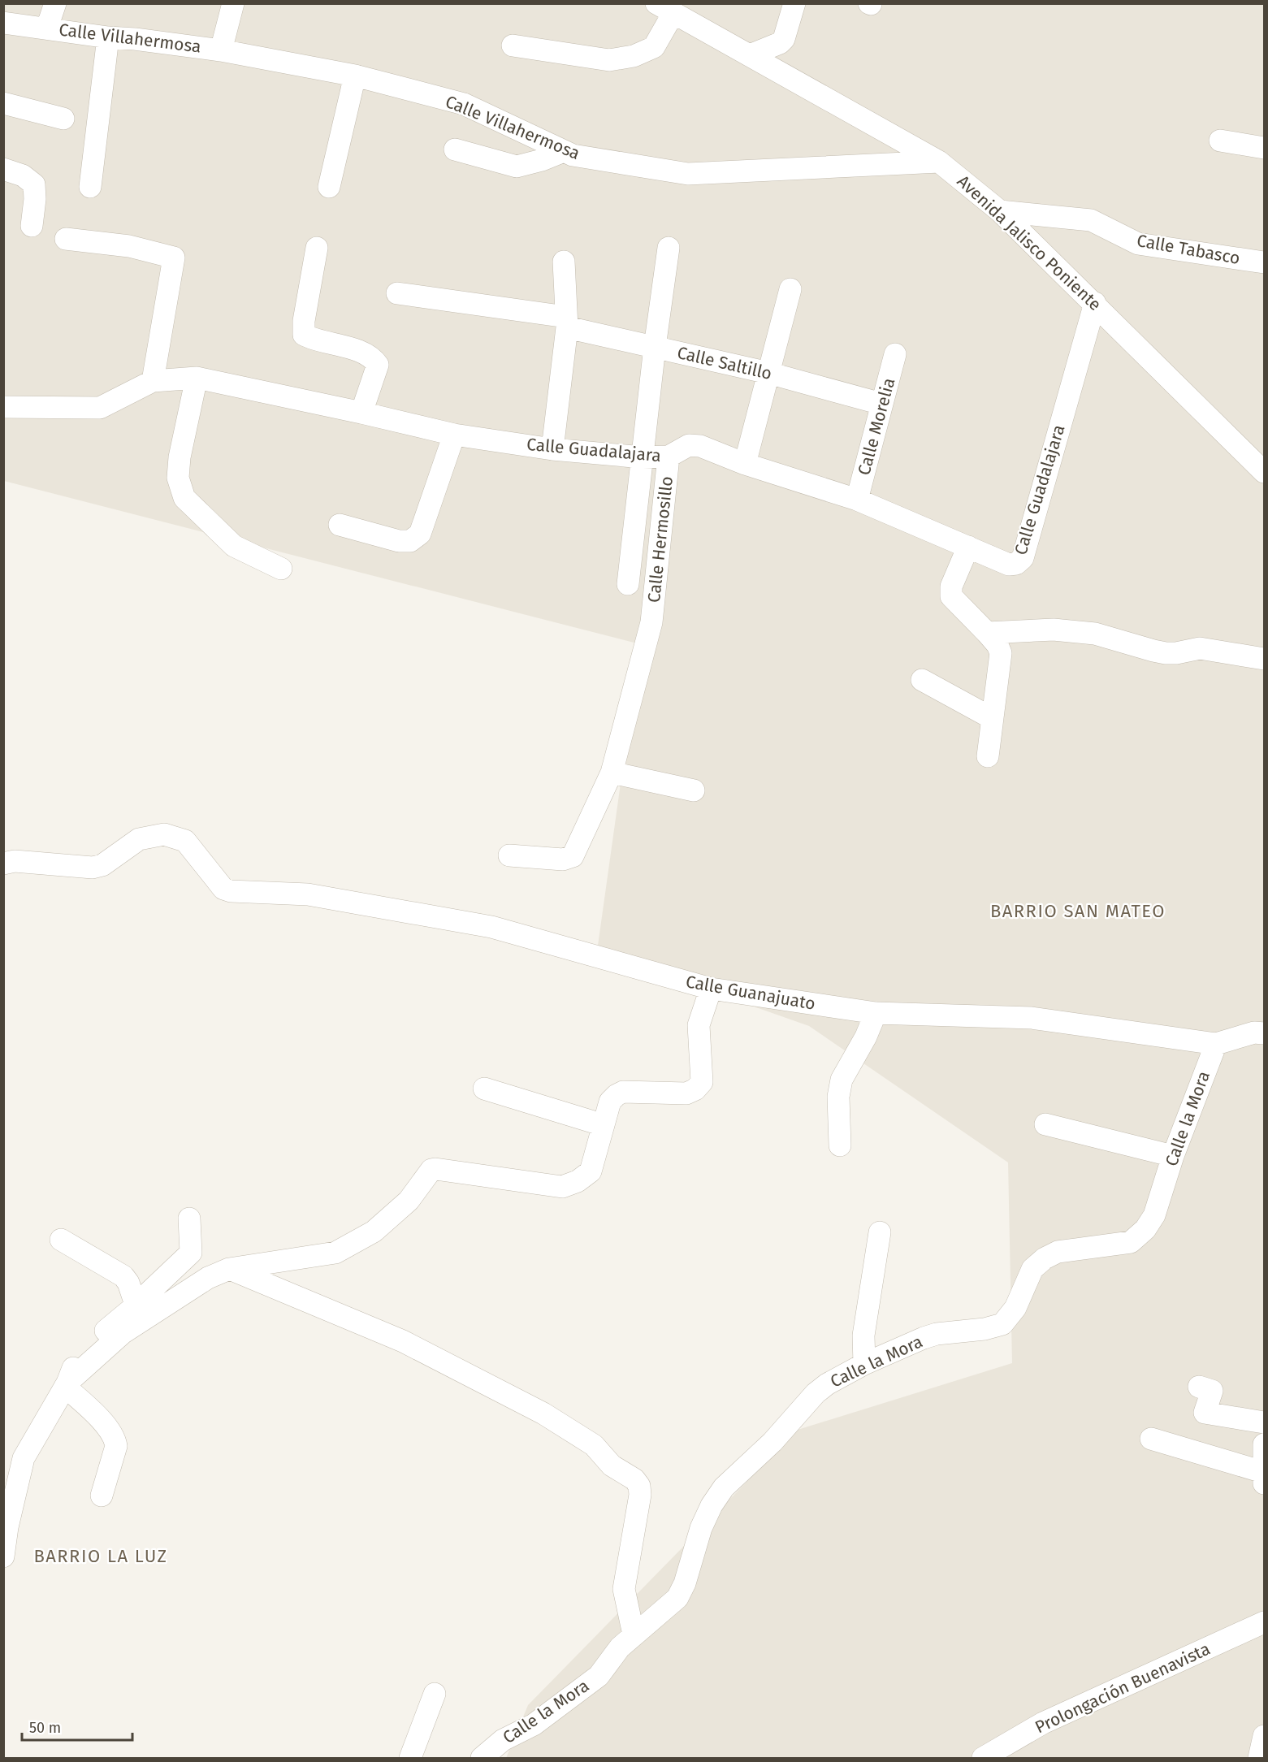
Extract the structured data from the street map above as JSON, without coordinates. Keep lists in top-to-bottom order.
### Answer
{
  "streets": {
    "street": [
      "Calle Villahermosa",
      "Avenida Jalisco Poniente",
      "Calle Tabasco",
      "Calle Saltillo",
      "Calle Morelia",
      "Calle Guadalajara",
      "Calle Hermosillo",
      "Calle Guanajuato",
      "Calle la Mora",
      "Prolongación Buenavista"
    ]
  },
  "crossings": [
    ["Calle Villahermosa", "Avenida Jalisco Poniente"],
    ["Avenida Jalisco Poniente", "Calle Tabasco"],
    ["Avenida Jalisco Poniente", "Calle Guadalajara"],
    ["Calle Saltillo", "Calle Morelia"],
    ["Calle Morelia", "Calle Guadalajara"],
    ["Calle Guadalajara", "Calle Hermosillo"],
    ["Calle Guanajuato", "Calle la Mora"]
  ],
  "districts": ["BARRIO SAN MATEO", "BARRIO LA LUZ"],
  "scale_bar": "50 m"
}
